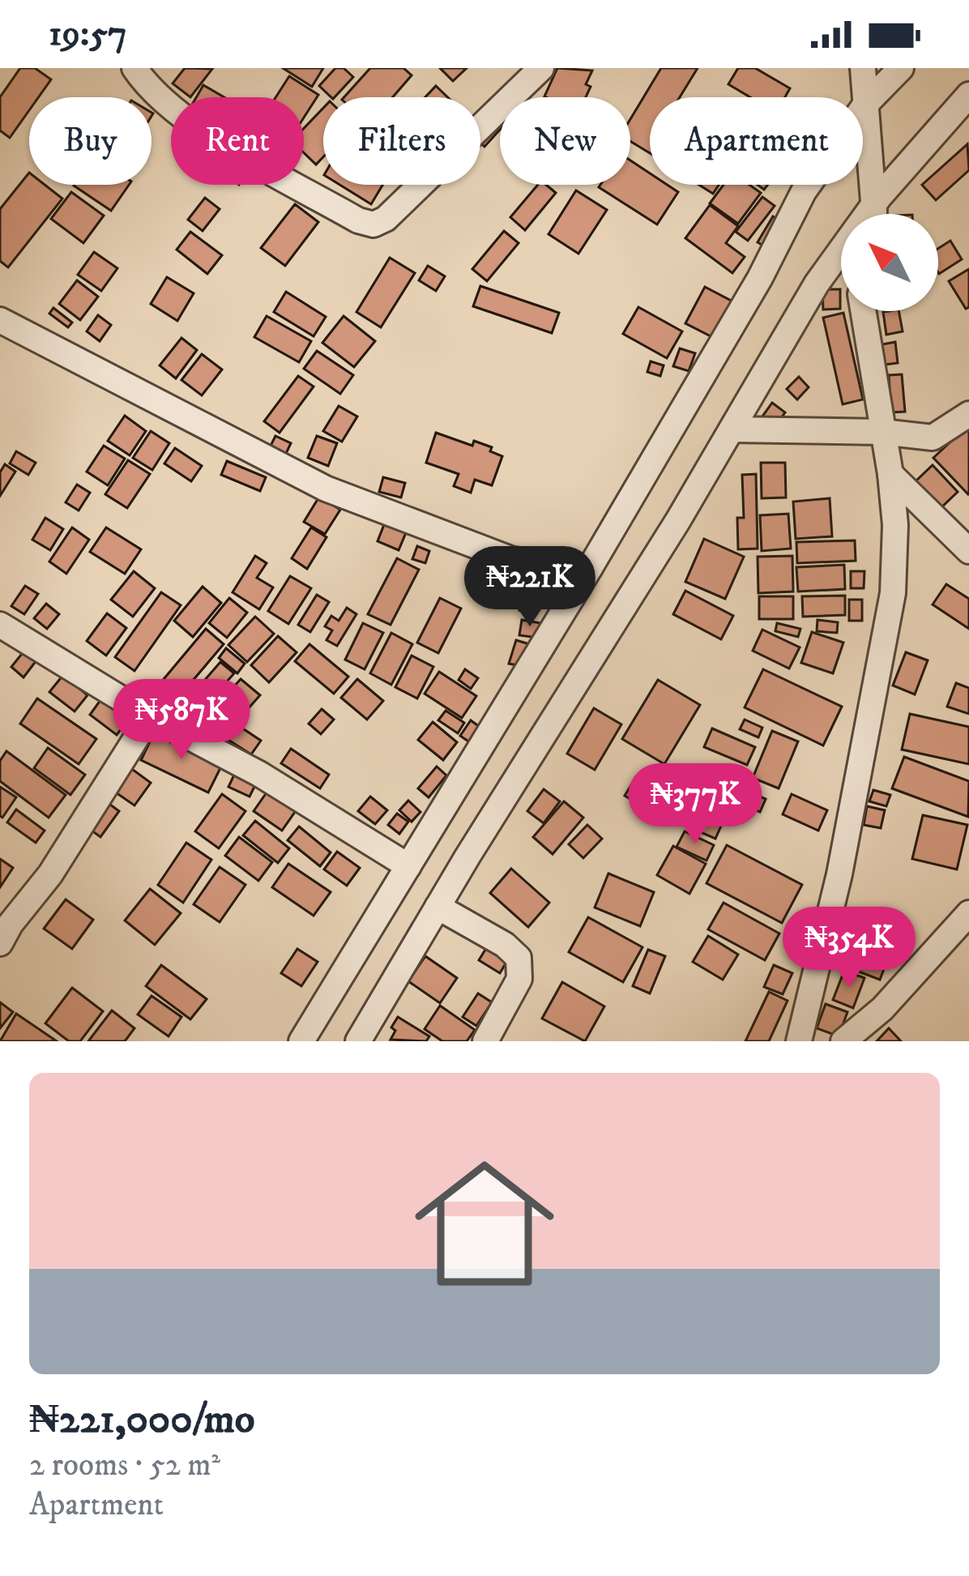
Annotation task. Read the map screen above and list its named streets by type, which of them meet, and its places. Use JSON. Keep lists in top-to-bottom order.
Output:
{
  "north": "top left",
  "page": {
    "status": "19:57",
    "chip": [
      "Buy",
      "Rent",
      "Filters",
      "New",
      "Apartment"
    ],
    "price": [
      "₦221K",
      "₦587K",
      "₦377K",
      "₦354K"
    ],
    "list": [
      {
        "name": "₦221,000/mo",
        "note": "2 rooms · 52 m² · Apartment"
      }
    ]
  }
}
